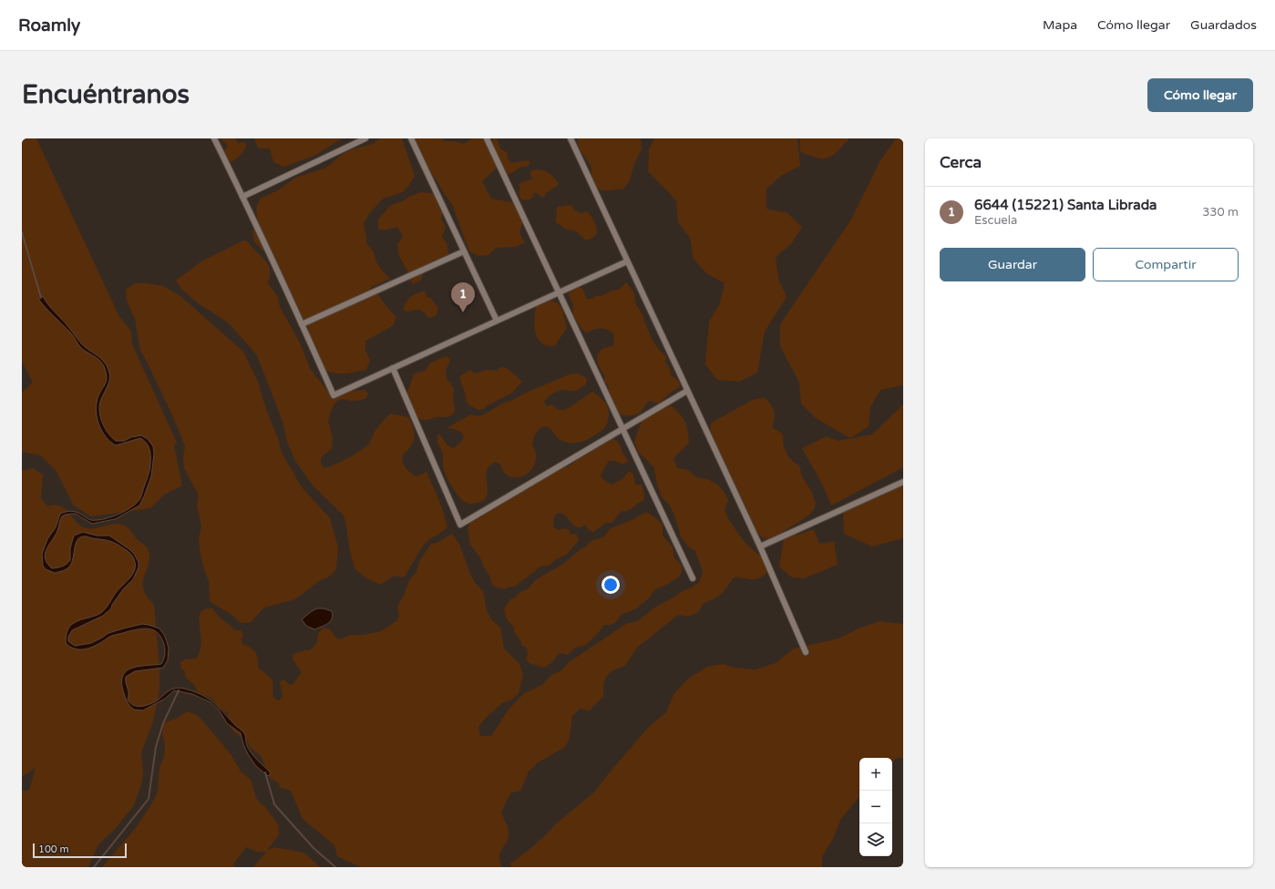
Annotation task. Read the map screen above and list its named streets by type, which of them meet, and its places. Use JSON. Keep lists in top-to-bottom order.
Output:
{
  "scale_bar": "100 m",
  "page": {
    "header": "Roamly",
    "nav": ["Mapa", "Cómo llegar", "Guardados"],
    "buttons": [
      "Cómo llegar",
      ["Guardar", "Compartir"]
    ],
    "title": "Encuéntranos",
    "heading": "Cerca",
    "list": [
      {
        "mark": "1",
        "name": "6644 (15221) Santa Librada",
        "note": "Escuela",
        "value": "330 m"
      }
    ],
    "pins": "1",
    "map_buttons": ["+", "−"],
    "scale": "100 m"
  }
}
